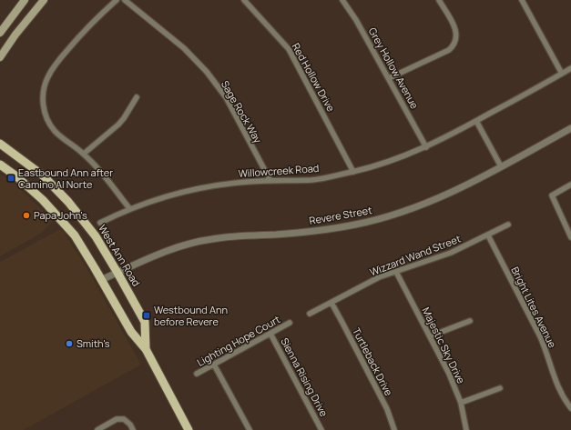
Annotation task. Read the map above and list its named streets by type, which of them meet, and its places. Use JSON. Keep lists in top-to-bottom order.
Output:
{
  "streets": {
    "main road": ["West Ann Road"],
    "street": [
      "Grey Hollow Avenue",
      "Red Hollow Drive",
      "Sage Rock Way",
      "Willowcreek Road",
      "Revere Street",
      "Wizzard Wand Street",
      "Bright Lites Avenue",
      "Lighting Hope Court",
      "Majestic Sky Drive",
      "Turtleback Drive",
      "Sienna Rising Drive"
    ]
  },
  "crossings": [
    ["Grey Hollow Avenue", "Willowcreek Road"],
    ["Red Hollow Drive", "Willowcreek Road"],
    ["Sage Rock Way", "Willowcreek Road"],
    ["Revere Street", "West Ann Road"],
    ["Wizzard Wand Street", "Bright Lites Avenue"],
    ["Wizzard Wand Street", "Majestic Sky Drive"],
    ["Wizzard Wand Street", "Turtleback Drive"],
    ["Lighting Hope Court", "Sienna Rising Drive"]
  ],
  "places": {
    "transit": ["Eastbound Ann after Camino Al Norte", "Westbound Ann before Revere"],
    "other": ["Papa John's", "Smith's"]
  }
}
